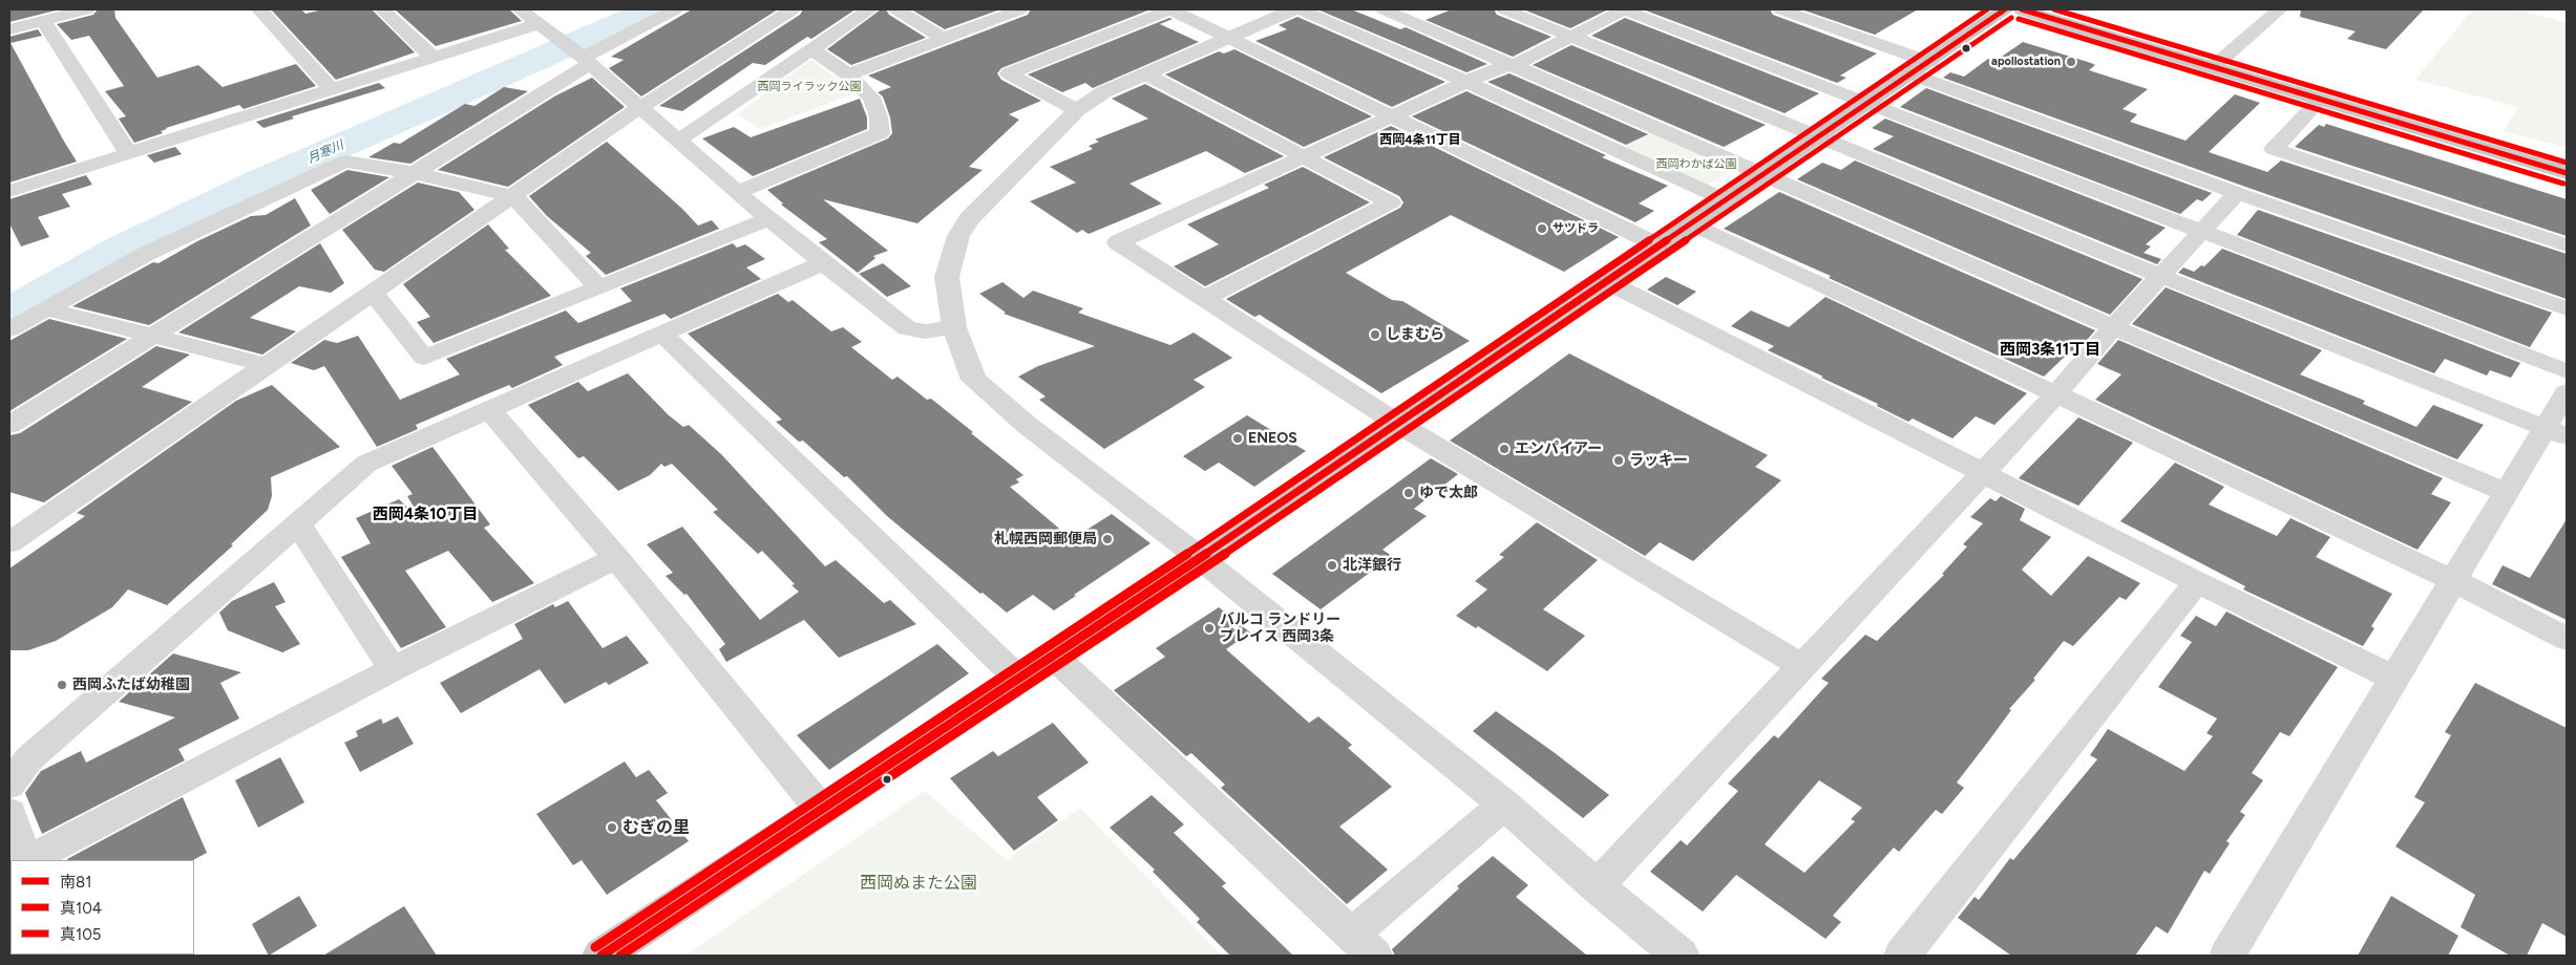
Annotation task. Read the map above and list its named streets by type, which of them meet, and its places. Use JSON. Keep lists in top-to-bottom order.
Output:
{
  "districts": ["西岡4条11丁目", "西岡3条11丁目", "西岡4条10丁目"],
  "water": ["月寒川"],
  "parks": ["西岡ライラック公園", "西岡わかば公園", "西岡ぬまた公園"],
  "places": [
    "apollostation",
    "サツドラ",
    "しまむら",
    "ENEOS",
    "エンパイアー",
    "ラッキー",
    "ゆで太郎",
    "札幌西岡郵便局",
    "北洋銀行",
    "バルコ ランドリー プレイス 西岡3条",
    "西岡ふたば幼稚園",
    "むぎの里"
  ],
  "lines": ["transit line 南81", "transit line 真105", "transit line 真104"],
  "legend": ["南81", "真104", "真105"]
}
